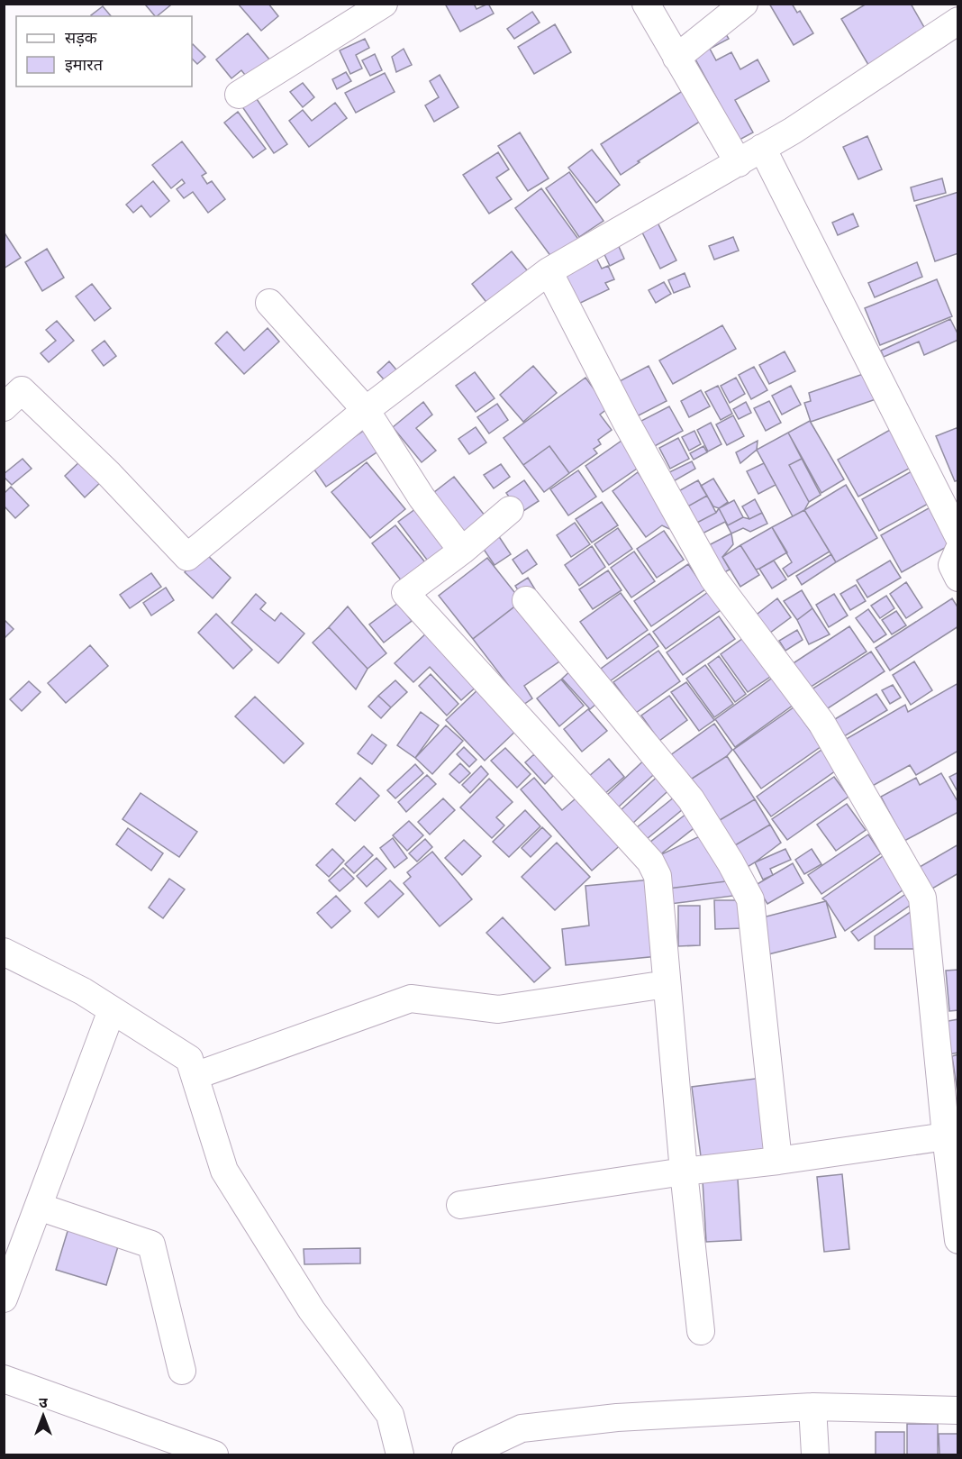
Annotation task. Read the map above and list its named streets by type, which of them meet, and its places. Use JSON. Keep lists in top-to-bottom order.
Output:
{
  "legend": ["सड़क", "इमारत"],
  "north": "top"
}
